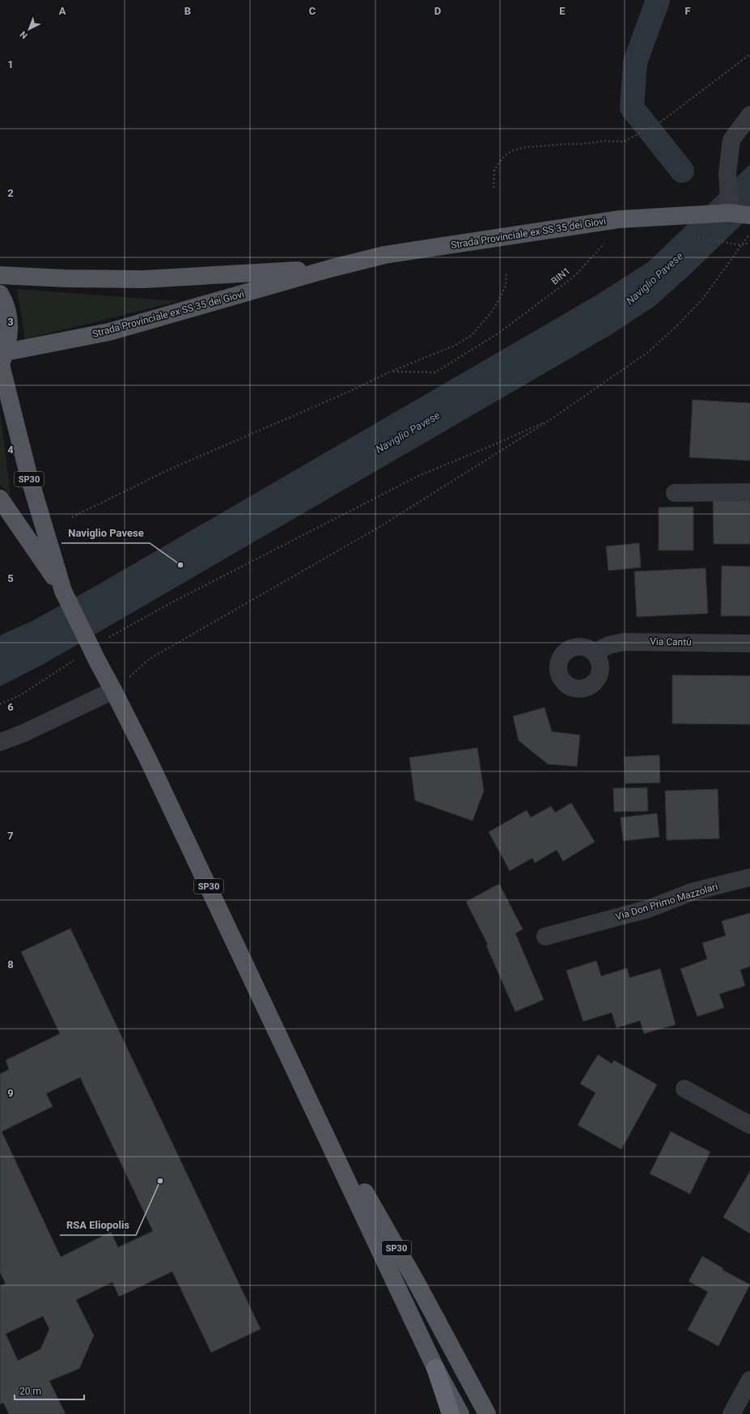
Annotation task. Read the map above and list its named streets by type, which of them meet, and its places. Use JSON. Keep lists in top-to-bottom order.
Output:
{
  "streets": {
    "main road": ["Strada Provinciale ex SS 35 dei Giovi", "SP30"],
    "street": ["Via Cantù", "Via Don Primo Mazzolari"],
    "path": ["BIN1"]
  },
  "crossings": [
    ["Strada Provinciale ex SS 35 dei Giovi", "SP30"]
  ],
  "water": ["Naviglio Pavese"],
  "places": ["Naviglio Pavese", "RSA Eliopolis"],
  "scale_bar": "20 m",
  "north": "bottom left",
  "grid": {
    "columns": [
      "A",
      "B",
      "C",
      "D",
      "E",
      "F"
    ],
    "rows": [
      "1",
      "2",
      "3",
      "4",
      "5",
      "6",
      "7",
      "8",
      "9"
    ]
  }
}
